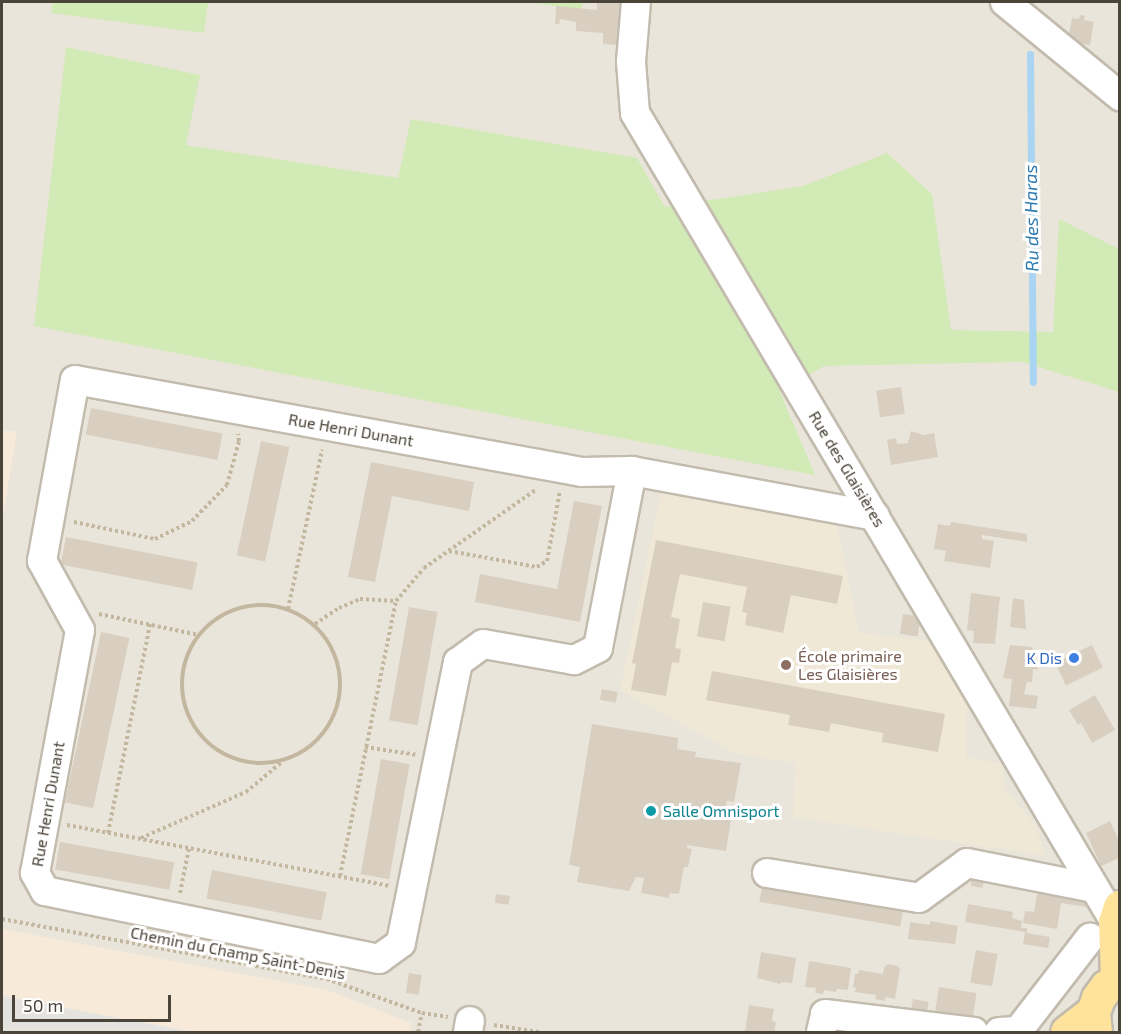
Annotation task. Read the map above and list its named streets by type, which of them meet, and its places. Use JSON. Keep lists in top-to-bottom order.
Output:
{
  "streets": {
    "street": ["Rue Henri Dunant", "Rue des Glaisières"],
    "path": ["Chemin du Champ Saint-Denis"]
  },
  "crossings": [
    ["Rue Henri Dunant", "Rue des Glaisières"]
  ],
  "water": ["Ru des Haras"],
  "places": ["K Dis", "École primaire Les Glaisières", "Salle Omnisport"],
  "scale_bar": "50 m"
}
